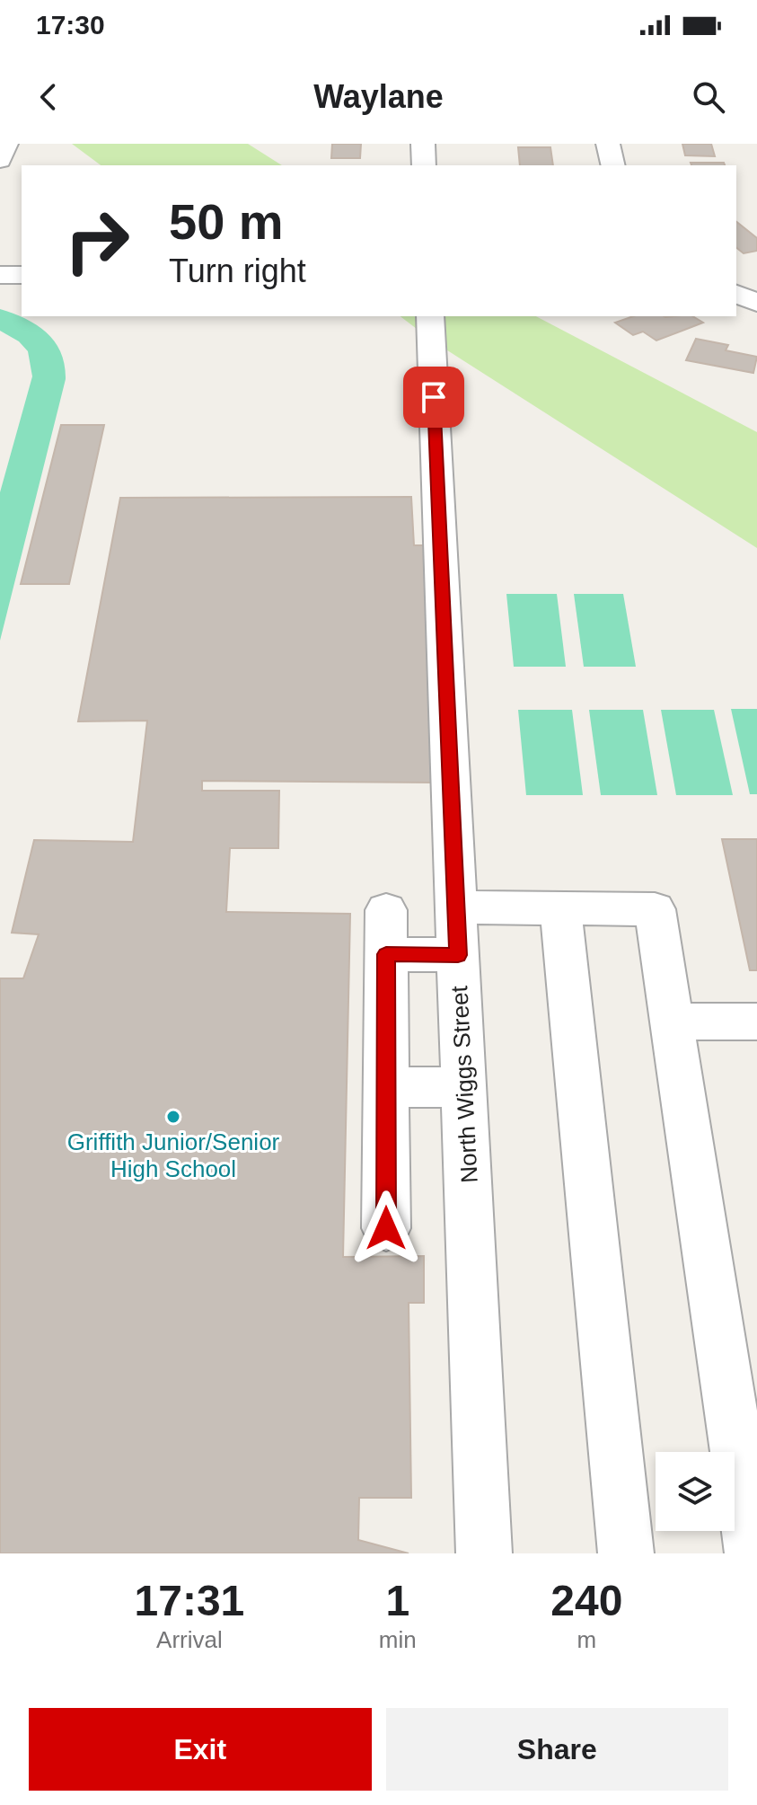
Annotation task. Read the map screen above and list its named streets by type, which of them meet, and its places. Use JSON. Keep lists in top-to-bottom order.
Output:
{
  "streets": {
    "street": ["North Wiggs Street"]
  },
  "places": ["Griffith Junior/Senior High School"],
  "page": {
    "status": "17:30",
    "header": "Waylane",
    "turn": ["50 m", "Turn right"],
    "eta": [
      "17:31",
      "Arrival",
      "1",
      "min",
      "240",
      "m"
    ],
    "buttons": ["Exit", "Share"]
  }
}
